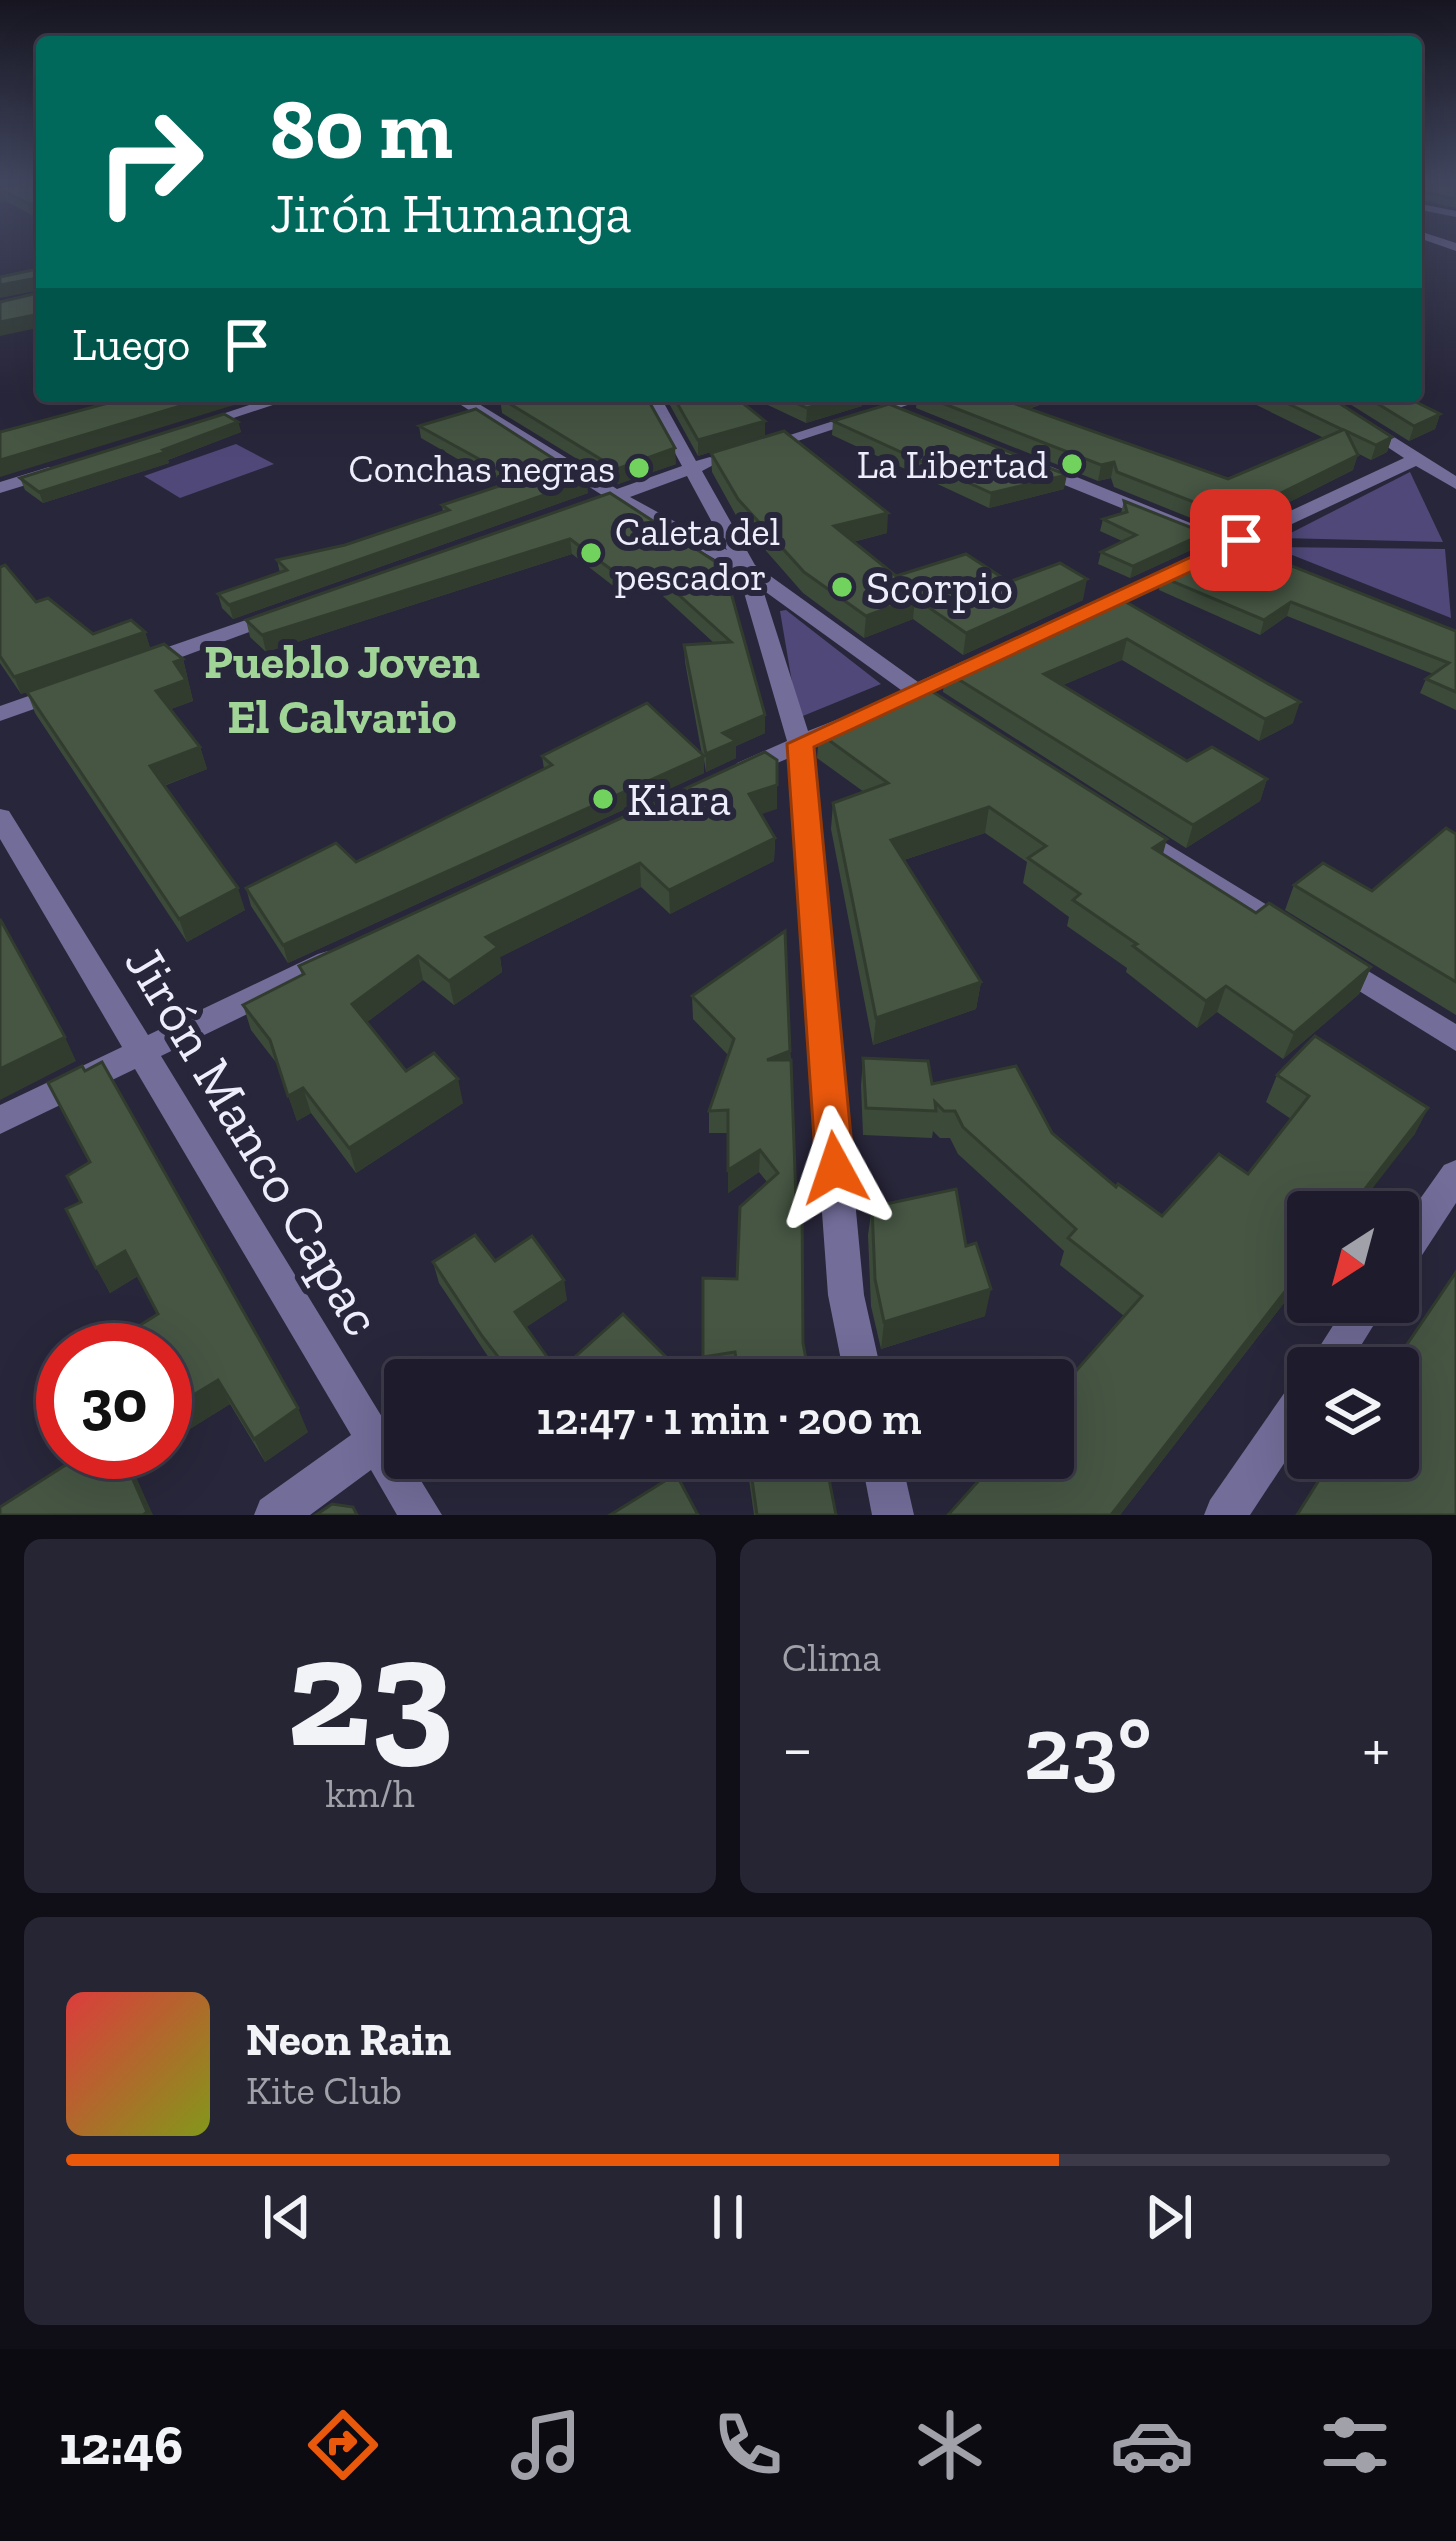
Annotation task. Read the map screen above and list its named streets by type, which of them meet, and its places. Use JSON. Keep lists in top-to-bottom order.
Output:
{
  "streets": {
    "street": ["Jirón Manco Capac"]
  },
  "districts": ["Pueblo Joven El Calvario"],
  "places": [
    "La Libertad",
    "Conchas negras",
    "Caleta del pescador",
    "Scorpio",
    "Kiara"
  ],
  "north": "bottom left",
  "page": {
    "turn": ["80 m", "Jirón Humanga"],
    "then": "Luego",
    "limit": "30",
    "trip": "12:47 · 1 min · 200 m",
    "tile": [
      ["23", "km/h"],
      "Clima"
    ],
    "heat": ["−", "23°", "+"],
    "song": ["Neon Rain", "Kite Club"],
    "tabs": "12:46"
  }
}
